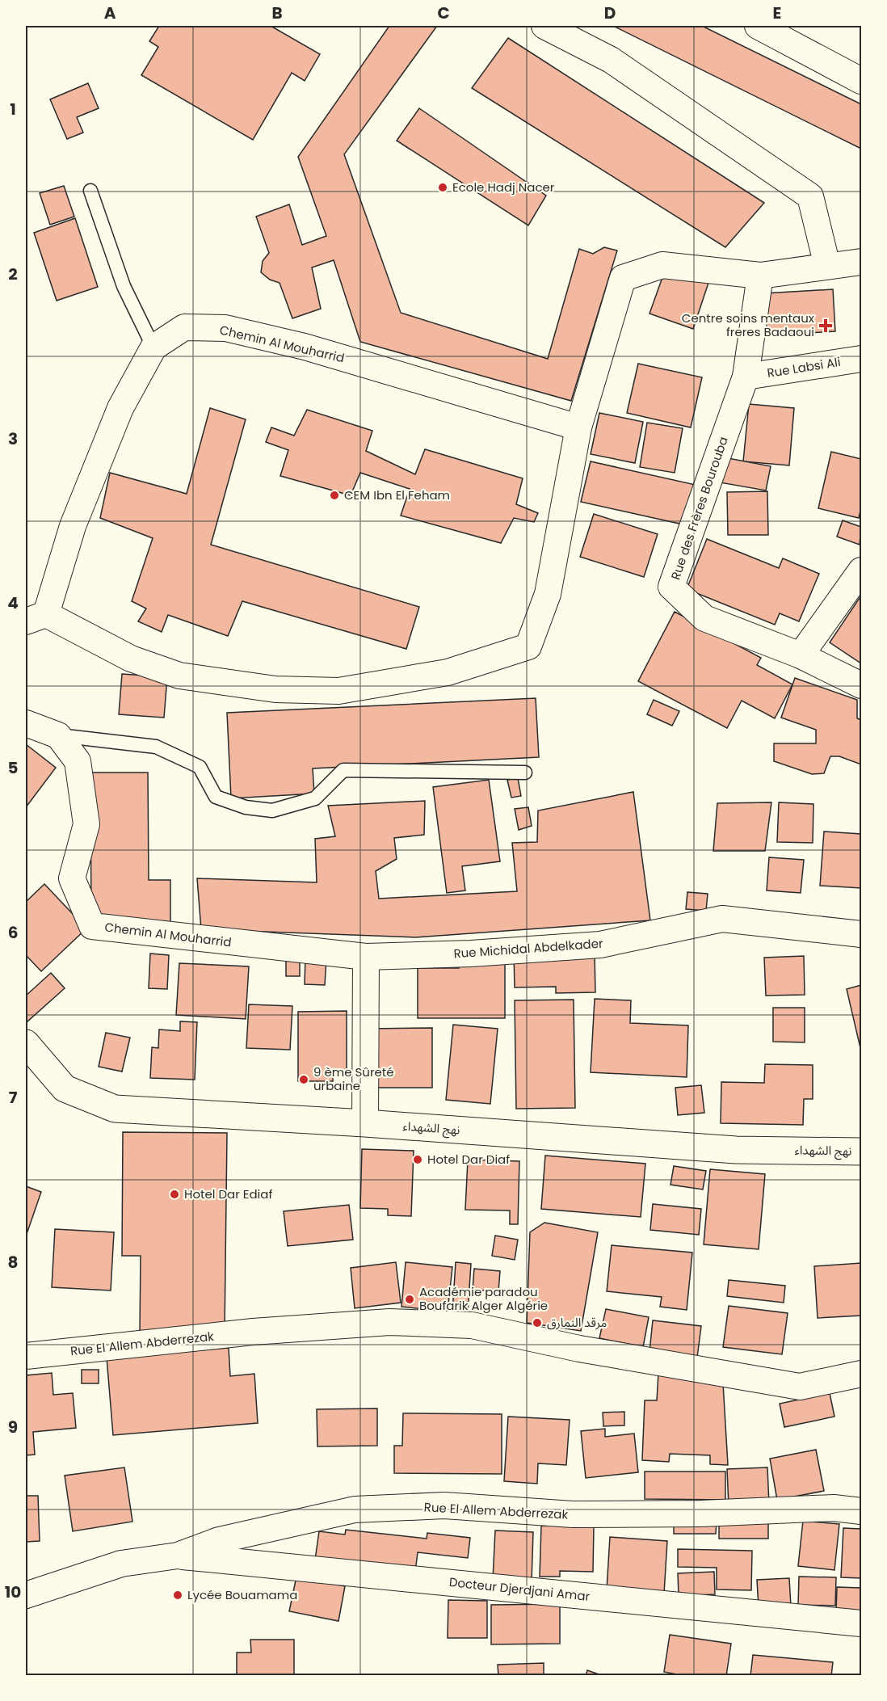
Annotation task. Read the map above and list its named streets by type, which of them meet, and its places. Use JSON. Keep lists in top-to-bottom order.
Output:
{
  "streets": {
    "main road": ["نهج الشهداء"],
    "street": [
      "Chemin Al Mouharrid",
      "Rue Labsi Ali",
      "Rue des Frères Bourouba",
      "Rue Michidal Abdelkader",
      "Rue El Allem Abderrezak",
      "Docteur Djerdjani Amar"
    ]
  },
  "crossings": [
    ["Chemin Al Mouharrid", "Rue des Frères Bourouba"],
    ["Chemin Al Mouharrid", "Rue Michidal Abdelkader"],
    ["Rue Labsi Ali", "Rue des Frères Bourouba"],
    ["Rue El Allem Abderrezak", "Docteur Djerdjani Amar"]
  ],
  "places": {
    "other": [
      "Ecole Hadj Nacer",
      "CEM Ibn El Feham",
      "9 ème Sûreté urbaine",
      "Hotel Dar Diaf",
      "Hotel Dar Ediaf",
      "Académie paradou Boufarik Alger Algérie",
      "مرقد النمارق",
      "Lycée Bouamama"
    ],
    "health": ["Centre soins mentaux freres Badaoui"]
  },
  "grid": {
    "columns": [
      "A",
      "B",
      "C",
      "D",
      "E"
    ],
    "rows": [
      "1",
      "2",
      "3",
      "4",
      "5",
      "6",
      "7",
      "8",
      "9",
      "10"
    ]
  }
}
